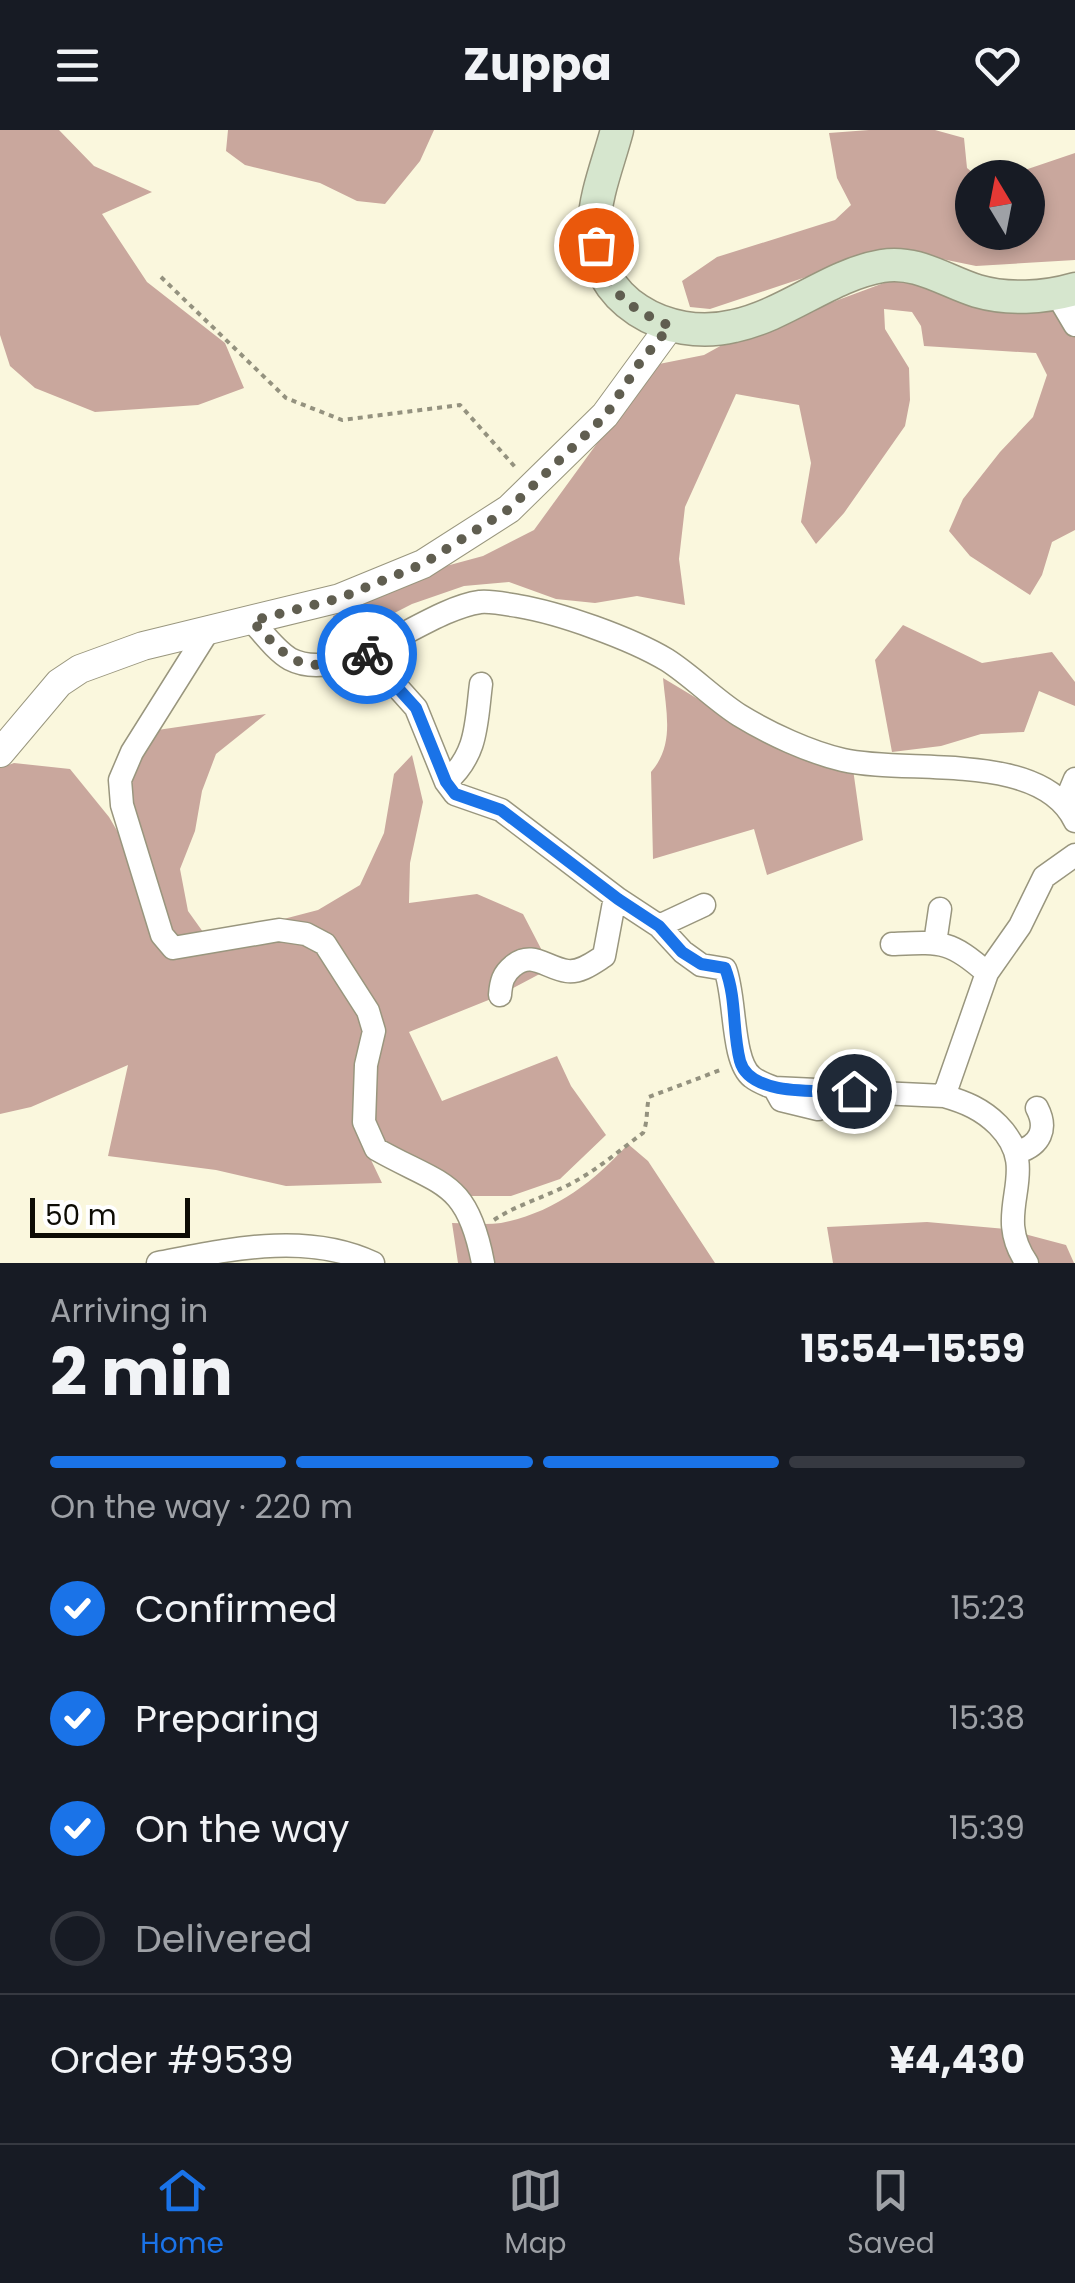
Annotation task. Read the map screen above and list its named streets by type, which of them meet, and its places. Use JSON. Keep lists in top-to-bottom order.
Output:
{
  "scale_bar": "50 m",
  "north": "top",
  "page": {
    "header": "Zuppa",
    "scale": "50 m",
    "heading": ["2 min", "Arriving in", "15:54–15:59"],
    "panel": ["Order #9539", "¥4,430"],
    "bar": "On the way · 220 m",
    "list": [
      ["Confirmed", "15:23"],
      ["Preparing", "15:38"],
      ["On the way", "15:39"],
      "Delivered"
    ],
    "tabs": ["Home", "Map", "Saved"]
  }
}
